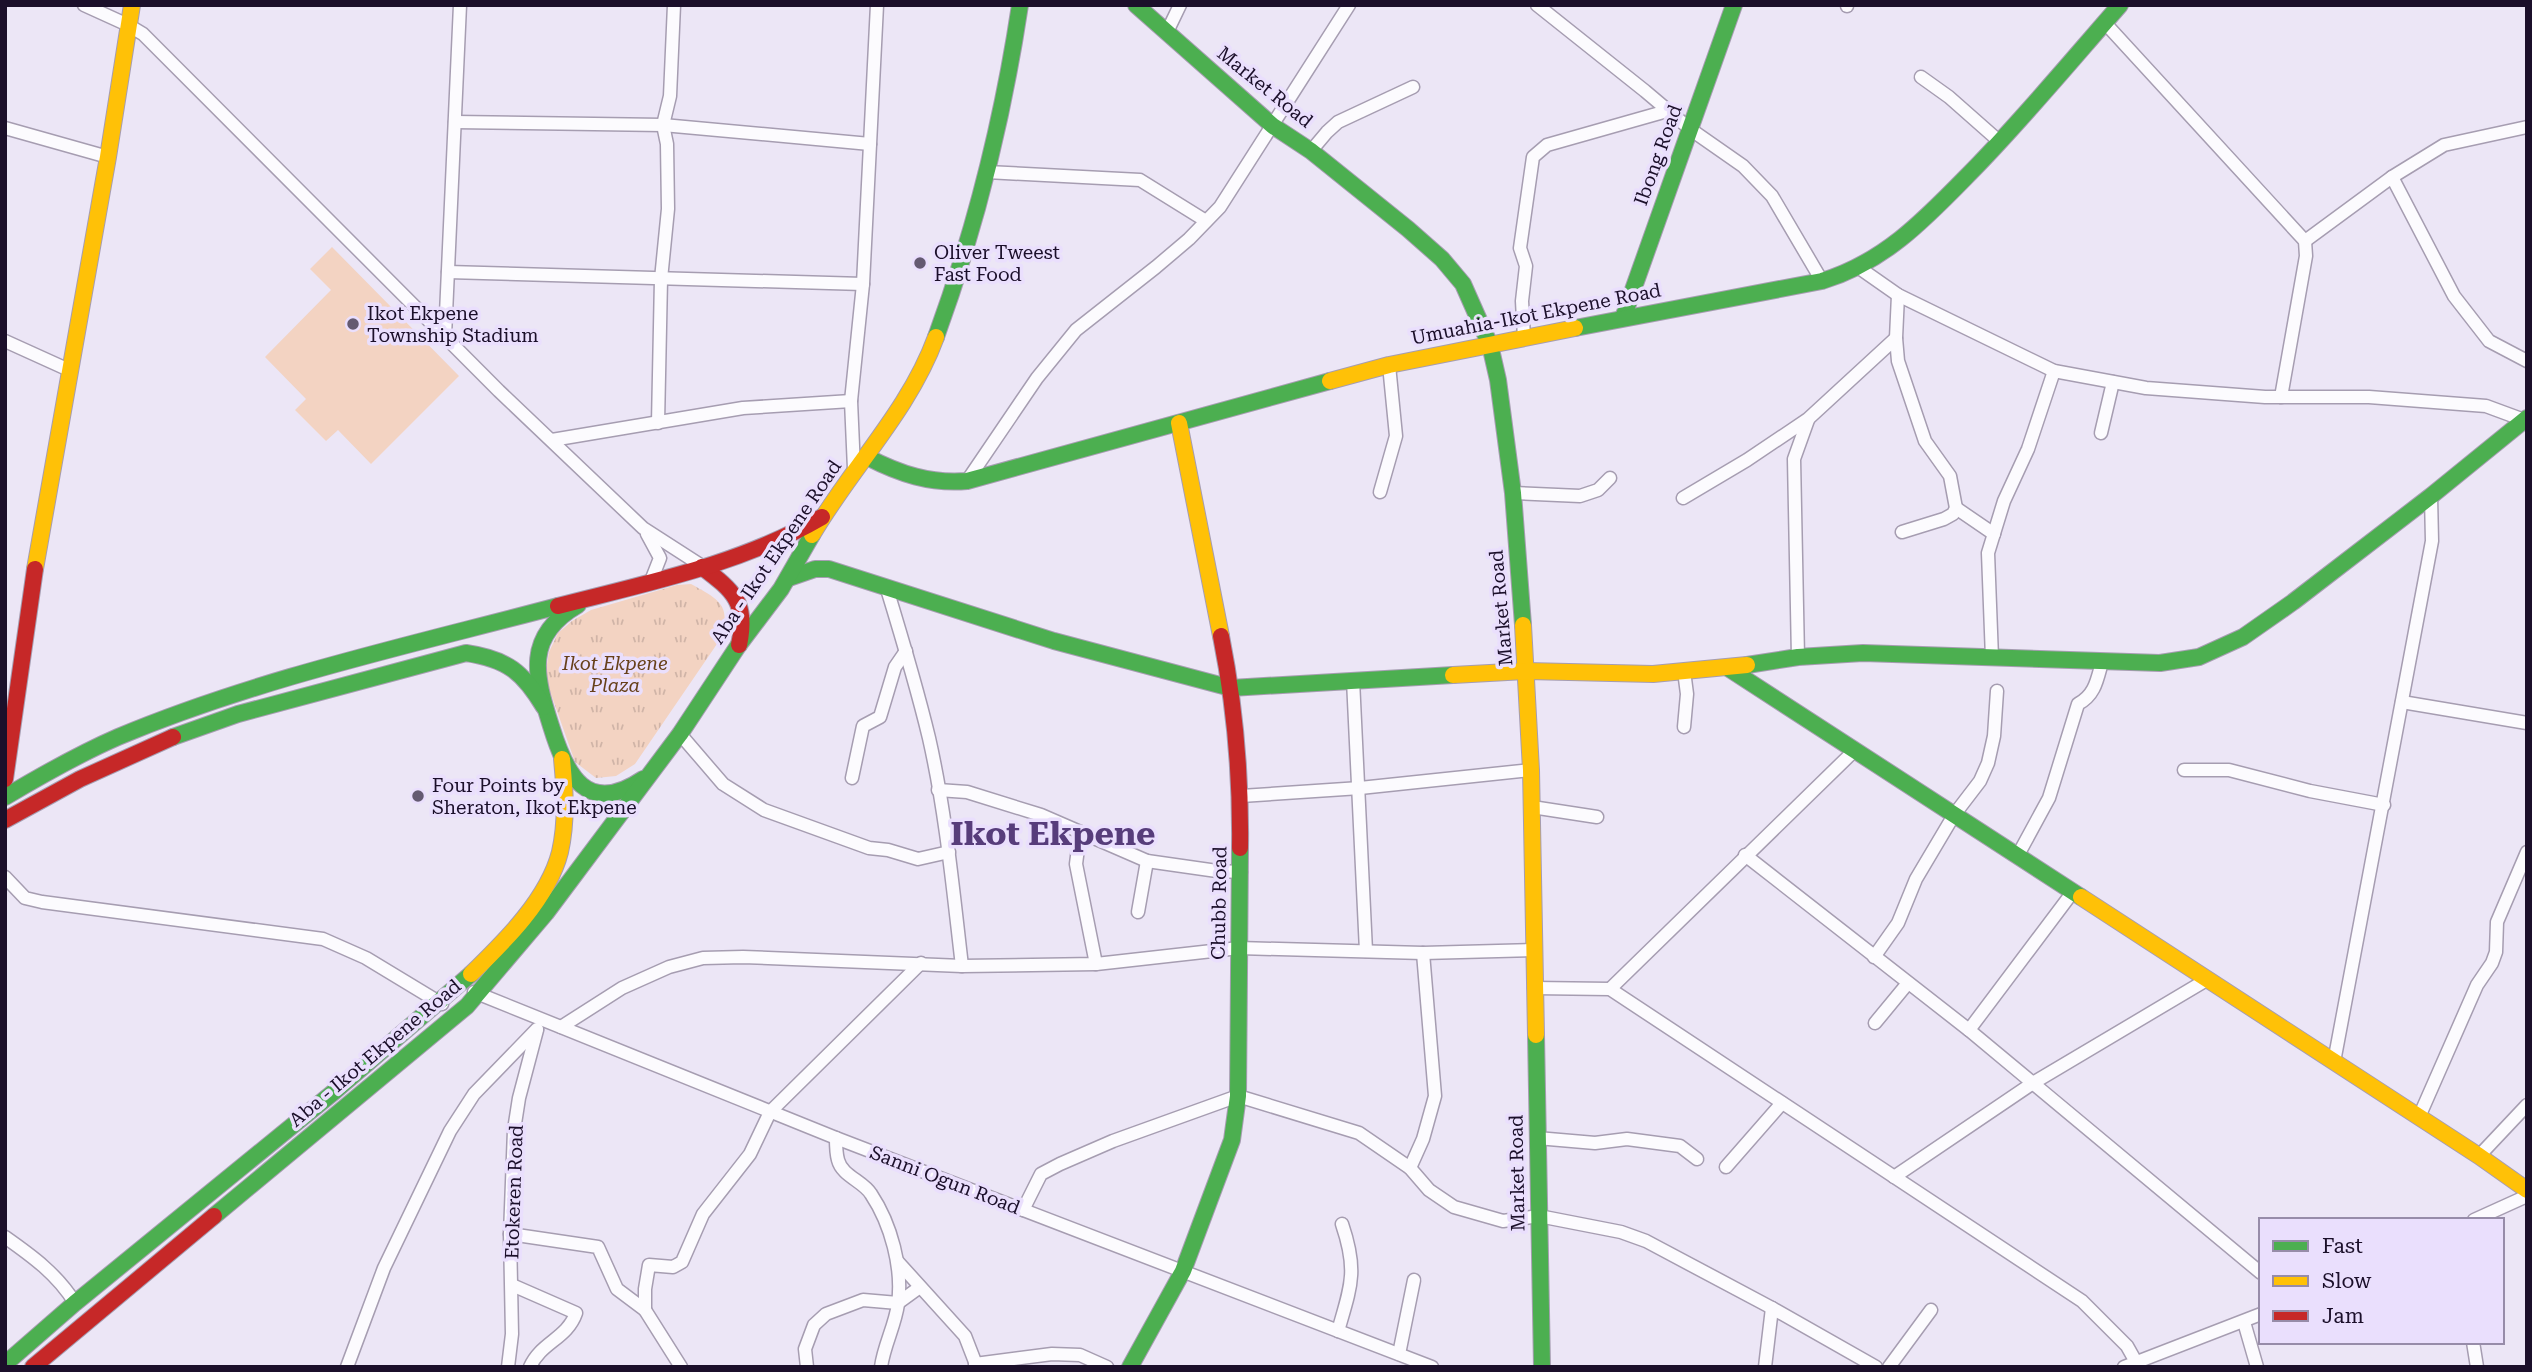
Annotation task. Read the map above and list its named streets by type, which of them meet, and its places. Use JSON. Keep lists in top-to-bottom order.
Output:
{
  "streets": {
    "main road": [
      "Market Road",
      "Ibong Road",
      "Umuahia-Ikot Ekpene Road",
      "Aba - Ikot Ekpene Road",
      "Chubb Road"
    ],
    "street": ["Sanni Ogun Road", "Etokeren Road"]
  },
  "crossings": [
    ["Market Road", "Umuahia-Ikot Ekpene Road"],
    ["Ibong Road", "Umuahia-Ikot Ekpene Road"],
    ["Umuahia-Ikot Ekpene Road", "Aba - Ikot Ekpene Road"],
    ["Umuahia-Ikot Ekpene Road", "Chubb Road"],
    ["Aba - Ikot Ekpene Road", "Sanni Ogun Road"],
    ["Chubb Road", "Sanni Ogun Road"],
    ["Sanni Ogun Road", "Etokeren Road"]
  ],
  "districts": ["Ikot Ekpene"],
  "parks": ["Ikot Ekpene Plaza"],
  "places": ["Oliver Tweest Fast Food", "Ikot Ekpene Township Stadium", "Four Points by Sheraton, Ikot Ekpene"],
  "legend": ["Fast", "Slow", "Jam"]
}
